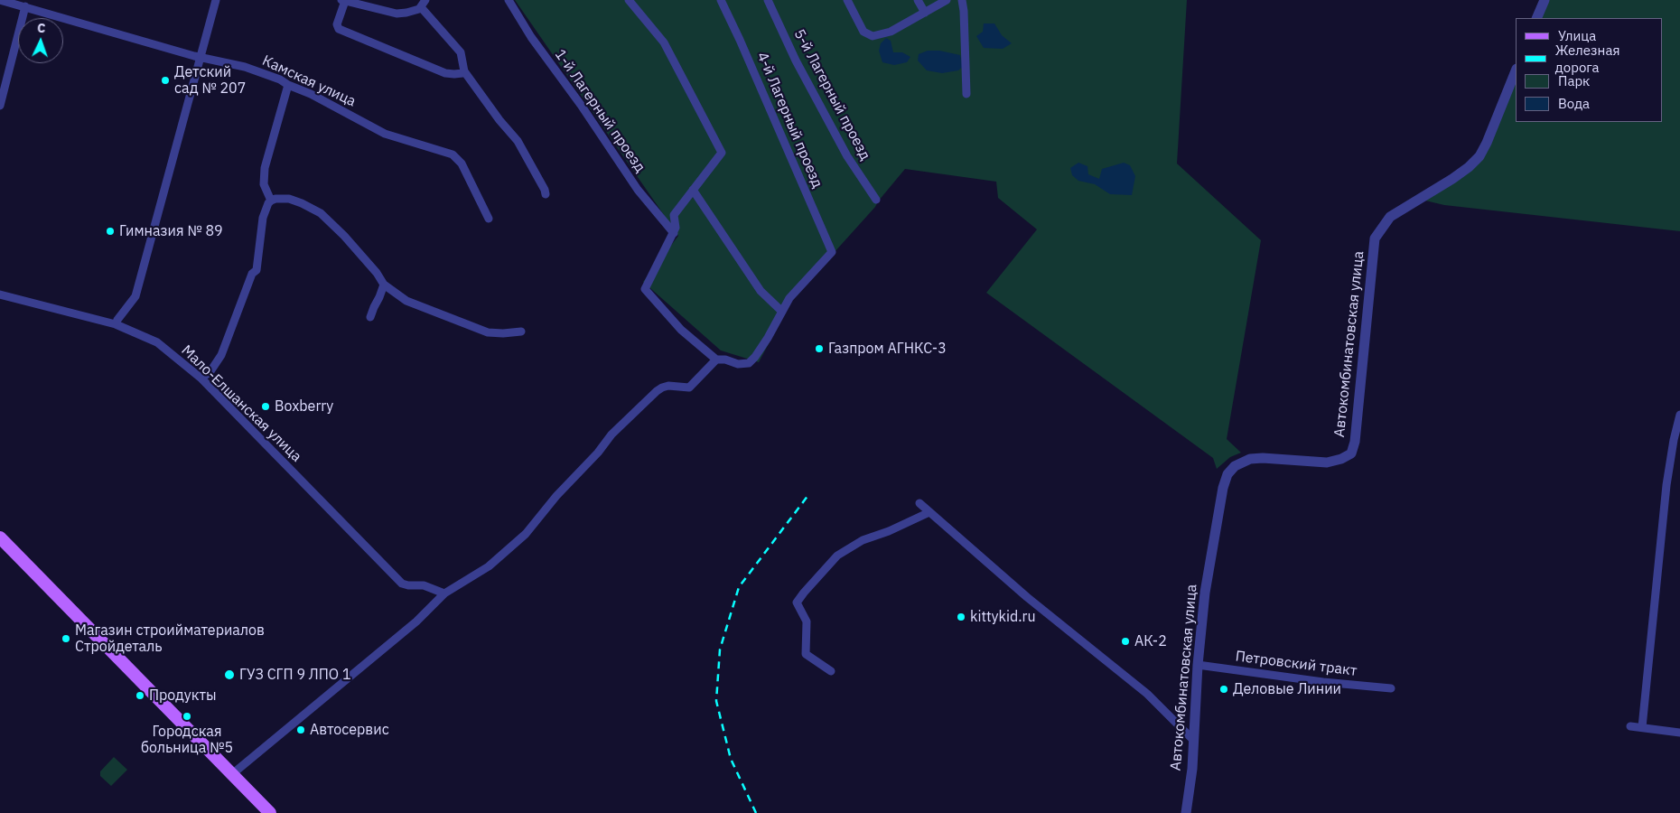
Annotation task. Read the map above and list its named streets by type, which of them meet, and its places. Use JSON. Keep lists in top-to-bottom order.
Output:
{
  "streets": {
    "street": [
      "Камская улица",
      "5-й Лагерный проезд",
      "1-й Лагерный проезд",
      "4-й Лагерный проезд",
      "Автокомбинатовская улица",
      "Мало-Елшанская улица",
      "Петровский тракт"
    ]
  },
  "crossings": [
    ["Автокомбинатовская улица", "Петровский тракт"]
  ],
  "places": [
    "Детский сад № 207",
    "Гимназия № 89",
    "Газпром АГНКС-3",
    "Boxberry",
    "kittykid.ru",
    "Магазин строийматериалов Стройдеталь",
    "АК-2",
    "ГУЗ СГП 9 ЛПО 1",
    "Деловые Линии",
    "Продукты",
    "Городская больница №5",
    "Автосервис"
  ],
  "legend": [
    "Улица",
    "Железная дорога",
    "Парк",
    "Вода"
  ],
  "north": "top"
}
